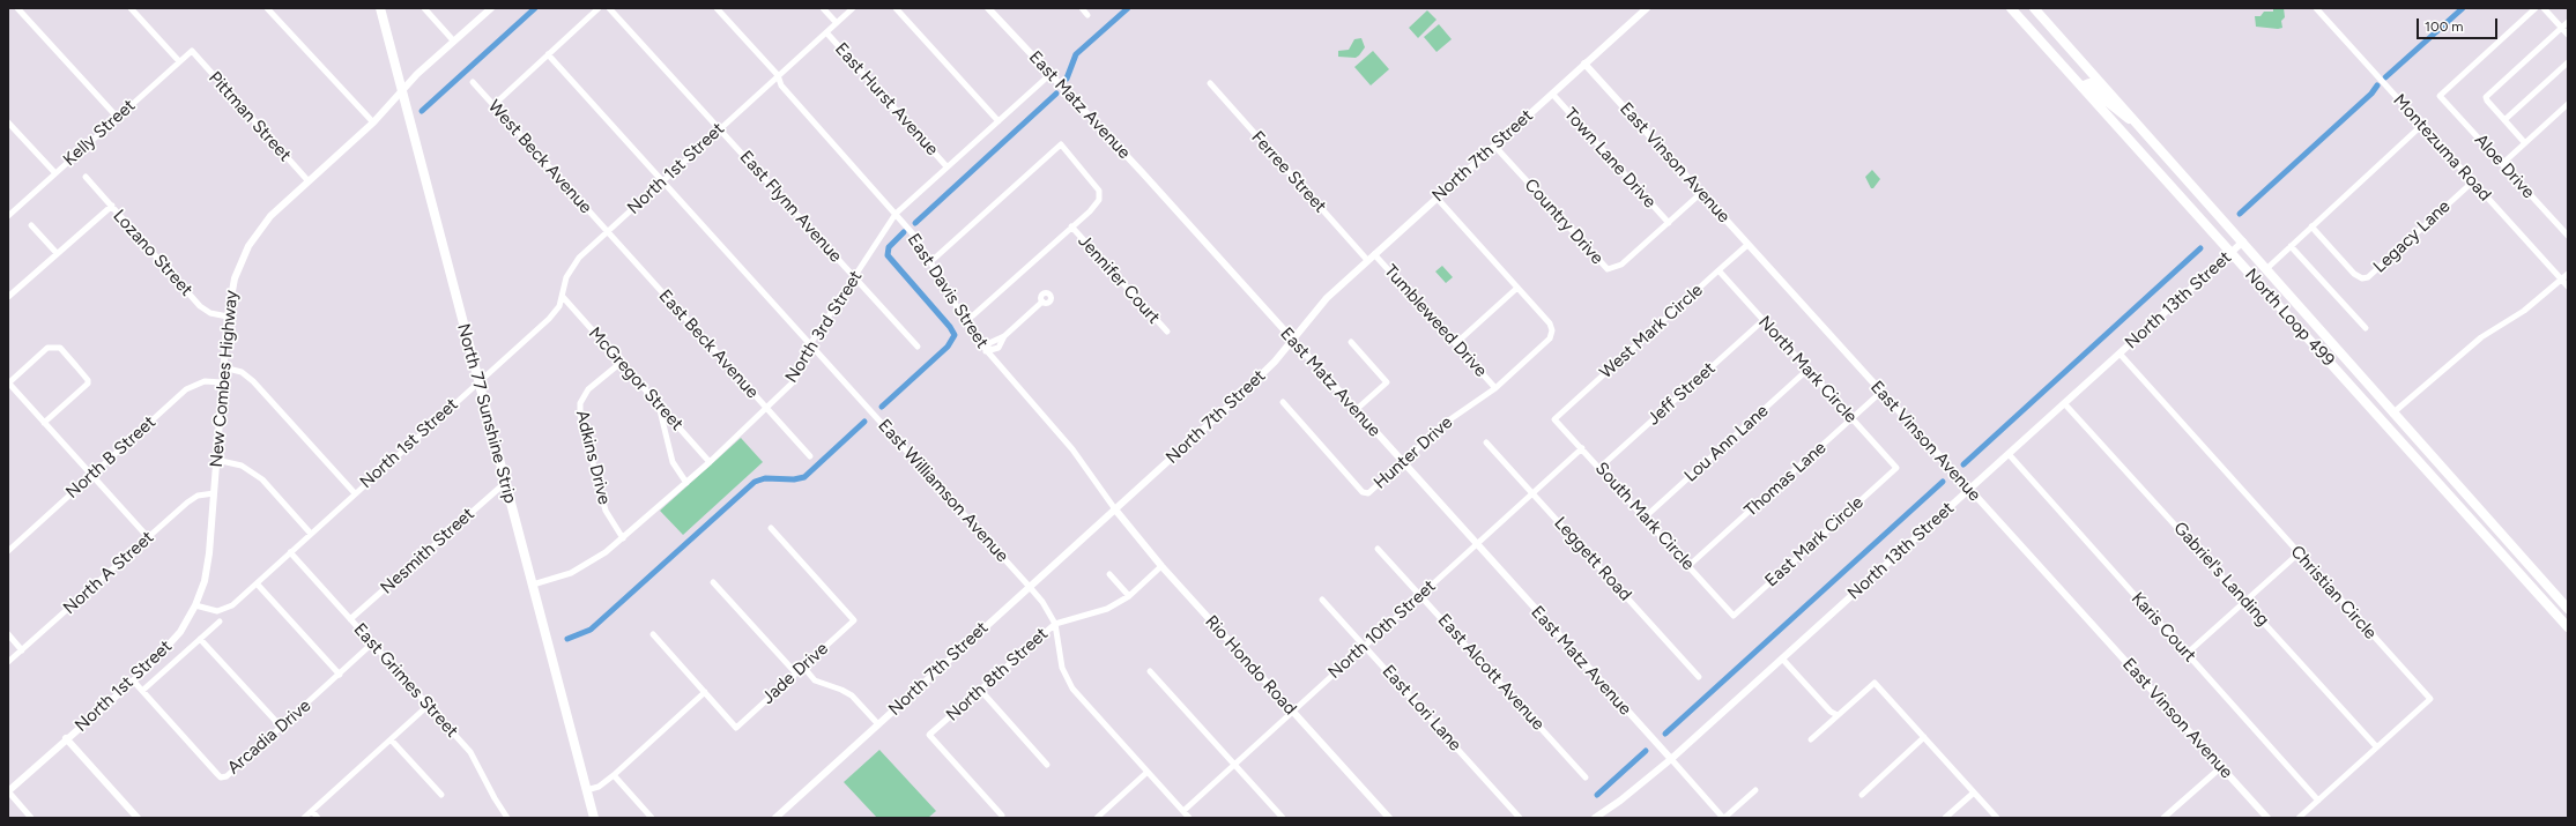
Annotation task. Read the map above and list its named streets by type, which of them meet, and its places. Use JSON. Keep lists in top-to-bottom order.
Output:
{
  "streets": {
    "main road": ["North Loop 499", "North 77 Sunshine Strip"],
    "street": [
      "East Hurst Avenue",
      "East Matz Avenue",
      "Pittman Street",
      "Kelly Street",
      "Montezuma Road",
      "North 7th Street",
      "West Beck Avenue",
      "Town Lane Drive",
      "East Vinson Avenue",
      "Aloe Drive",
      "North 1st Street",
      "Ferree Street",
      "East Flynn Avenue",
      "Country Drive",
      "Legacy Lane",
      "Lozano Street",
      "Jennifer Court",
      "East Davis Street",
      "North 13th Street",
      "Tumbleweed Drive",
      "North 3rd Street",
      "West Mark Circle",
      "East Beck Avenue",
      "North Mark Circle",
      "New Combes Highway",
      "McGregor Street",
      "Jeff Street",
      "Lou Ann Lane",
      "Hunter Drive",
      "North B Street",
      "Adkins Drive",
      "Thomas Lane",
      "East Williamson Avenue",
      "South Mark Circle",
      "East Mark Circle",
      "Nesmith Street",
      "Leggett Road",
      "North A Street",
      "Gabriel's Landing",
      "Christian Circle",
      "Karis Court",
      "North 10th Street",
      "Rio Hondo Road",
      "East Alcott Avenue",
      "Jade Drive",
      "North 8th Street",
      "East Grimes Street",
      "East Lori Lane",
      "Arcadia Drive"
    ]
  },
  "crossings": [
    ["East Hurst Avenue", "North 1st Street"],
    ["East Hurst Avenue", "North 3rd Street"],
    ["East Matz Avenue", "North 7th Street"],
    ["East Matz Avenue", "North 13th Street"],
    ["East Matz Avenue", "North 3rd Street"],
    ["East Matz Avenue", "Hunter Drive"],
    ["East Matz Avenue", "North 10th Street"],
    ["Pittman Street", "Kelly Street"],
    ["Pittman Street", "New Combes Highway"],
    ["Montezuma Road", "Legacy Lane"],
    ["North 7th Street", "Town Lane Drive"],
    ["North 7th Street", "East Vinson Avenue"],
    ["North 7th Street", "Ferree Street"],
    ["North 7th Street", "Country Drive"],
    ["North 7th Street", "East Davis Street"],
    ["North 7th Street", "Tumbleweed Drive"],
    ["North 7th Street", "East Williamson Avenue"],
    ["North 7th Street", "Rio Hondo Road"],
    ["West Beck Avenue", "North 1st Street"],
    ["West Beck Avenue", "East Beck Avenue"],
    ["Town Lane Drive", "Country Drive"],
    ["East Vinson Avenue", "Country Drive"],
    ["East Vinson Avenue", "North 13th Street"],
    ["East Vinson Avenue", "West Mark Circle"],
    ["East Vinson Avenue", "Thomas Lane"],
    ["North 1st Street", "East Flynn Avenue"],
    ["North 1st Street", "East Davis Street"],
    ["North 1st Street", "East Beck Avenue"],
    ["North 1st Street", "New Combes Highway"],
    ["North 1st Street", "McGregor Street"],
    ["North 1st Street", "North 77 Sunshine Strip"],
    ["North 1st Street", "East Williamson Avenue"],
    ["North 1st Street", "East Grimes Street"],
    ["North 1st Street", "Arcadia Drive"],
    ["East Flynn Avenue", "North 3rd Street"],
    ["Lozano Street", "New Combes Highway"],
    ["East Davis Street", "North 3rd Street"],
    ["East Davis Street", "Rio Hondo Road"],
    ["North 13th Street", "North Loop 499"],
    ["North 13th Street", "Gabriel's Landing"],
    ["North 13th Street", "Christian Circle"],
    ["North 13th Street", "Karis Court"],
    ["Tumbleweed Drive", "Hunter Drive"],
    ["North 3rd Street", "East Beck Avenue"],
    ["North 3rd Street", "McGregor Street"],
    ["North 3rd Street", "North 77 Sunshine Strip"],
    ["North 3rd Street", "Adkins Drive"],
    ["North 3rd Street", "East Williamson Avenue"],
    ["West Mark Circle", "North Mark Circle"],
    ["West Mark Circle", "South Mark Circle"],
    ["North Mark Circle", "Jeff Street"],
    ["North Mark Circle", "Lou Ann Lane"],
    ["North Mark Circle", "Thomas Lane"],
    ["North Mark Circle", "East Mark Circle"],
    ["New Combes Highway", "North 77 Sunshine Strip"],
    ["New Combes Highway", "North B Street"],
    ["New Combes Highway", "North A Street"],
    ["McGregor Street", "Adkins Drive"],
    ["Jeff Street", "South Mark Circle"],
    ["North 77 Sunshine Strip", "Nesmith Street"],
    ["Lou Ann Lane", "South Mark Circle"],
    ["Thomas Lane", "South Mark Circle"],
    ["East Williamson Avenue", "North 10th Street"],
    ["East Williamson Avenue", "North 8th Street"],
    ["South Mark Circle", "East Mark Circle"],
    ["South Mark Circle", "North 10th Street"],
    ["Nesmith Street", "East Grimes Street"],
    ["Leggett Road", "North 10th Street"],
    ["Gabriel's Landing", "Christian Circle"],
    ["Christian Circle", "Karis Court"],
    ["North 10th Street", "Rio Hondo Road"],
    ["North 10th Street", "East Alcott Avenue"],
    ["North 10th Street", "East Lori Lane"],
    ["Rio Hondo Road", "North 8th Street"],
    ["East Grimes Street", "Arcadia Drive"]
  ],
  "scale_bar": "100 m"
}
